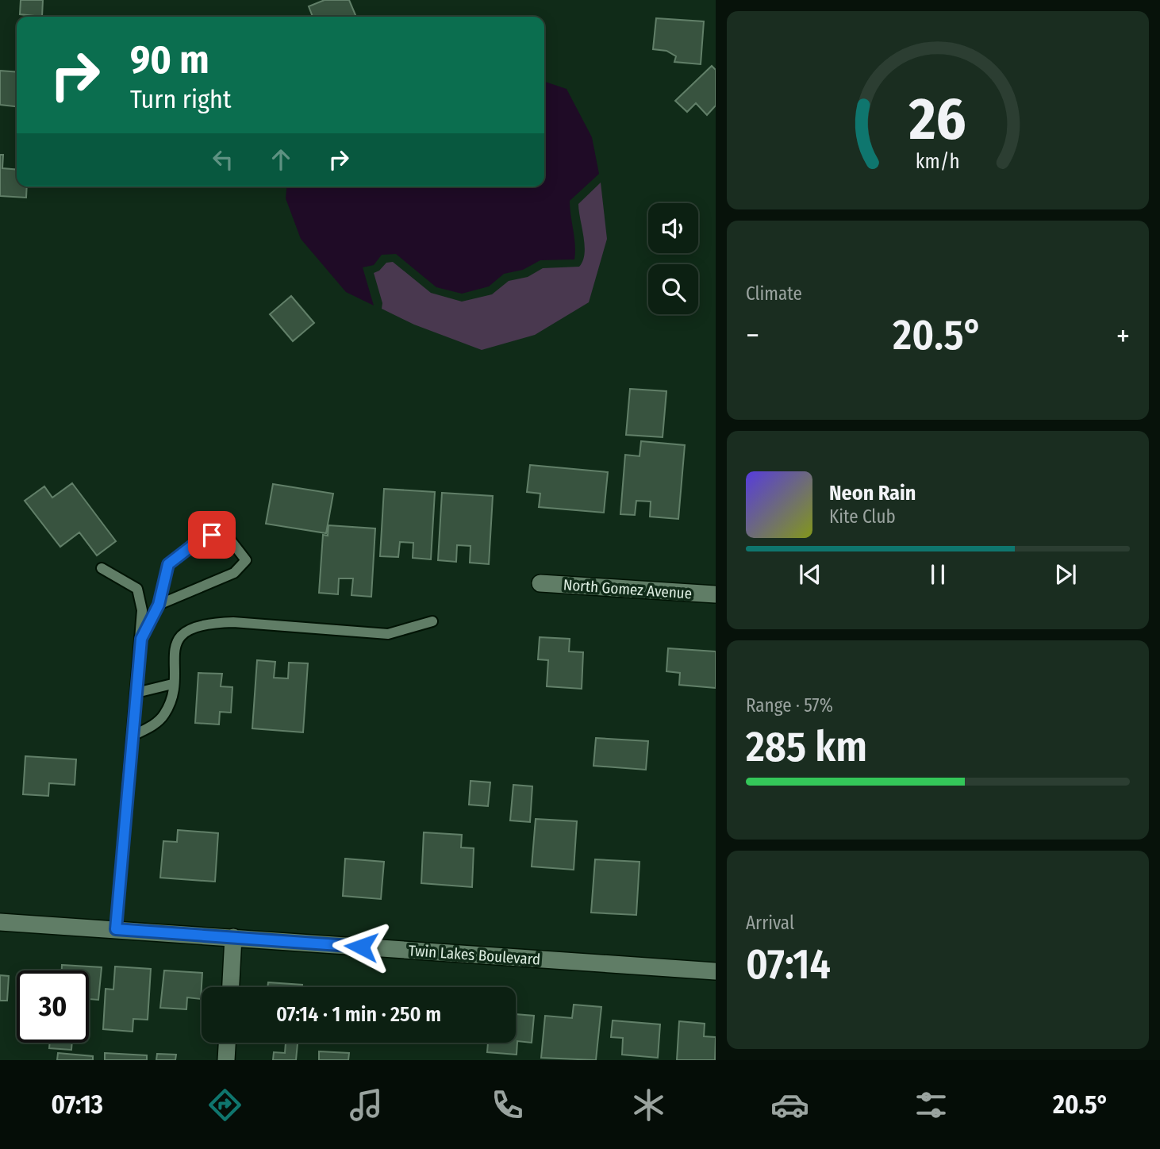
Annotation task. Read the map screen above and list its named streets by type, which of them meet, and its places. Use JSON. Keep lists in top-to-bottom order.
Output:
{
  "streets": {
    "street": ["North Gomez Avenue", "Twin Lakes Boulevard"]
  },
  "page": {
    "turn": ["90 m", "Turn right"],
    "tile": [
      "Climate",
      ["Range · 57%", "285 km"],
      ["Arrival", "07:14"]
    ],
    "heat": ["−", "20.5°", "+"],
    "song": ["Neon Rain", "Kite Club"],
    "limit": "30",
    "trip": "07:14 · 1 min · 250 m",
    "tabs": ["07:13", "20.5°"],
    "gauge": ["26", "km/h"]
  }
}
